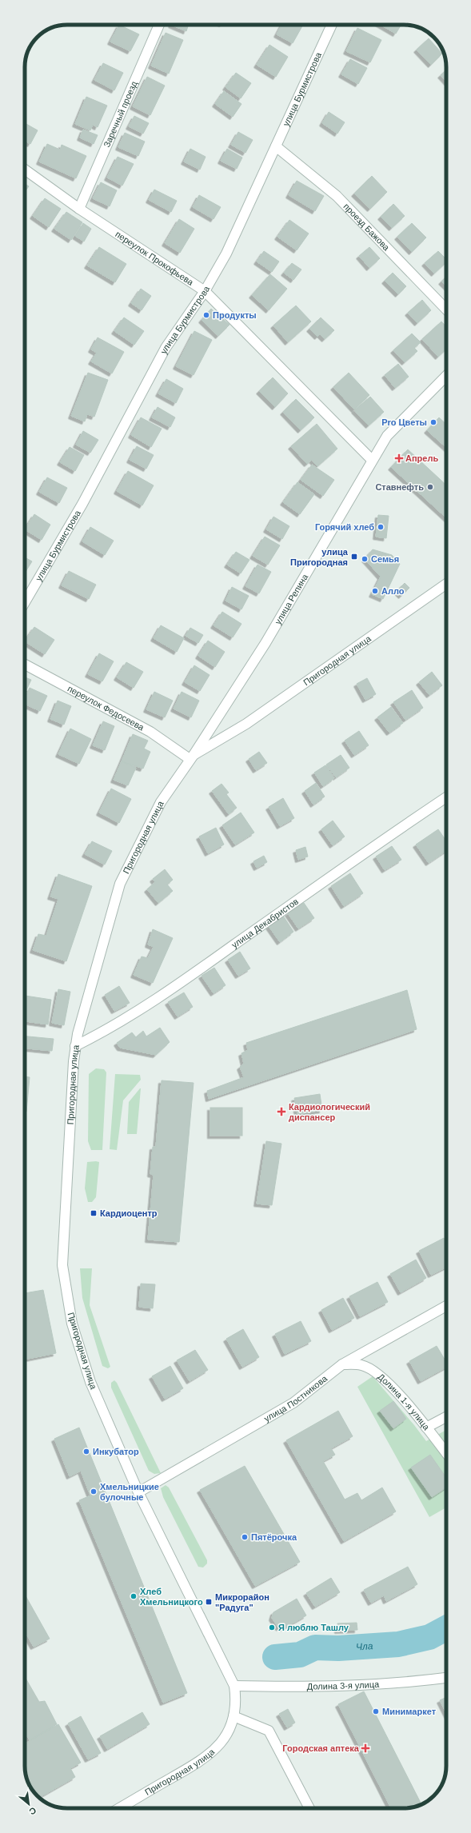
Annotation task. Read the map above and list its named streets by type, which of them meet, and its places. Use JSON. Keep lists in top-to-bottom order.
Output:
{
  "streets": {
    "street": [
      "улица Бурмистрова",
      "Заречный проезд",
      "проезд Бажова",
      "переулок Прокофьева",
      "улица Репина",
      "Пригородная улица",
      "переулок Федосеева",
      "улица Декабристов",
      "улица Постникова",
      "Долина 1-я улица",
      "Долина 3-я улица"
    ]
  },
  "crossings": [
    ["улица Бурмистрова", "проезд Бажова"],
    ["улица Бурмистрова", "переулок Прокофьева"],
    ["Заречный проезд", "переулок Прокофьева"],
    ["переулок Прокофьева", "улица Репина"],
    ["улица Репина", "Пригородная улица"],
    ["улица Репина", "переулок Федосеева"],
    ["Пригородная улица", "переулок Федосеева"],
    ["Пригородная улица", "улица Декабристов"],
    ["Пригородная улица", "улица Постникова"],
    ["Пригородная улица", "Долина 3-я улица"],
    ["улица Постникова", "Долина 1-я улица"]
  ],
  "water": ["Чла"],
  "places": {
    "other": [
      "Продукты",
      "Pro Цветы",
      "Ставнефть",
      "Горячий хлеб",
      "Семья",
      "Алло",
      "Инкубатор",
      "Хмельницкие булочные",
      "Пятёрочка",
      "Хлеб Хмельницкого",
      "Я люблю Ташлу",
      "Минимаркет"
    ],
    "health": ["Апрель", "Кардиологический диспансер", "Городская аптека"],
    "transit": ["улица Пригородная", "Кардиоцентр", "Микрорайон \"Радуга\""]
  },
  "north": "bottom right"
}
